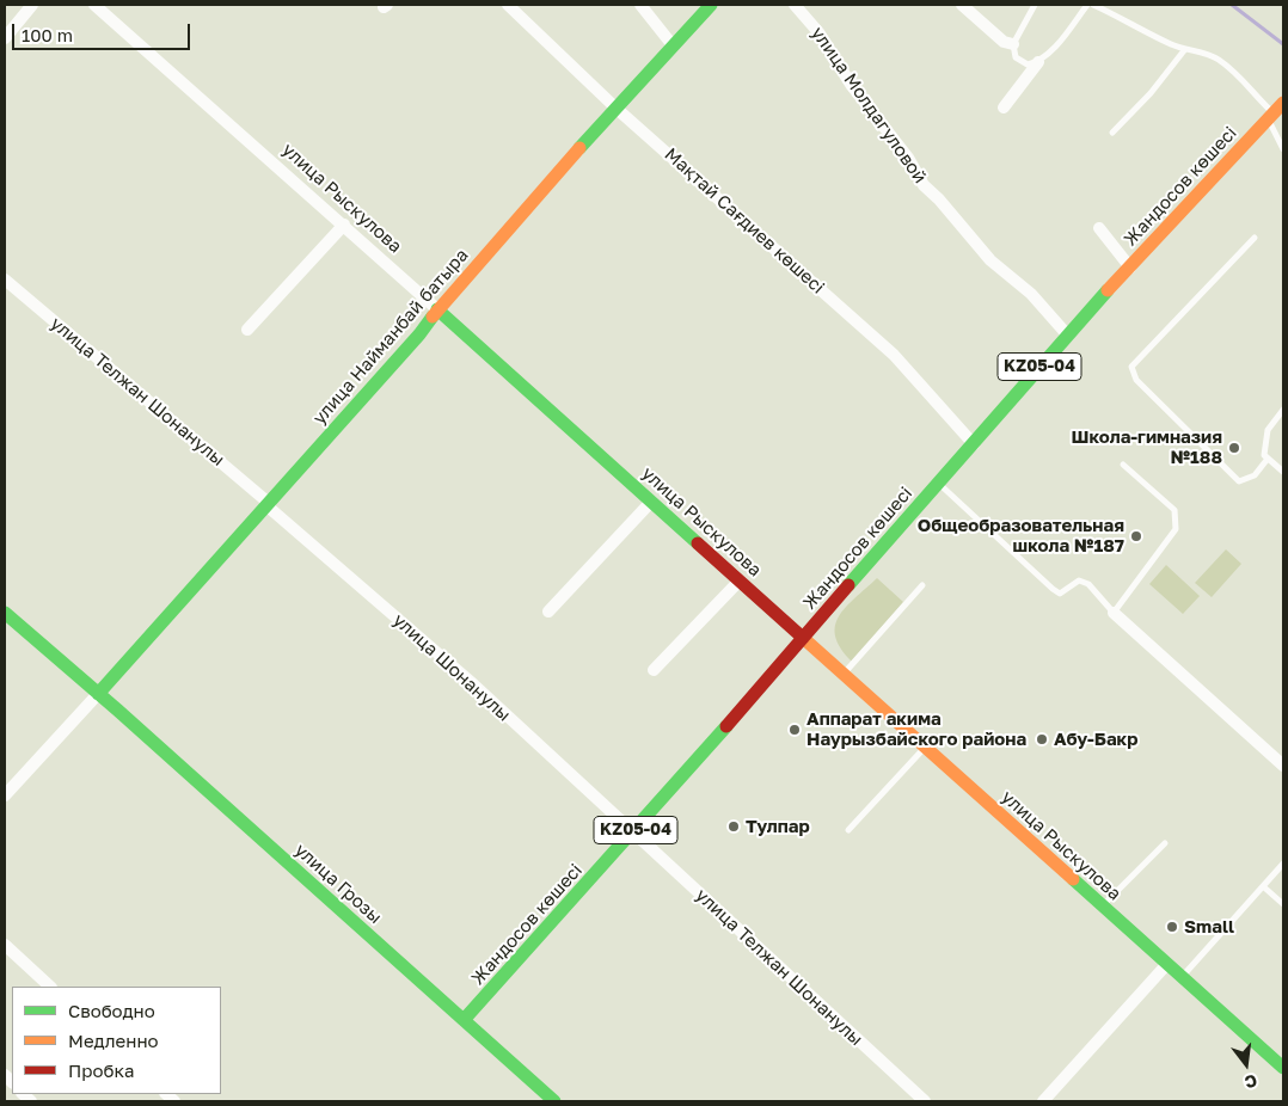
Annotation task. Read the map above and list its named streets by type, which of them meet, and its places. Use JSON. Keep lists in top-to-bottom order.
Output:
{
  "streets": {
    "main road": [
      "Жандосов көшесі",
      "улица Рыскулова",
      "улица Найманбай батыра",
      "KZ05-04",
      "улица Грозы"
    ],
    "street": [
      "улица Молдагуловой",
      "Мақтай Сағдиев көшесі",
      "улица Телжан Шонанулы",
      "улица Шонанулы"
    ]
  },
  "crossings": [
    ["улица Молдагуловой", "Жандосов көшесі"],
    ["Жандосов көшесі", "улица Рыскулова"],
    ["Жандосов көшесі", "Мақтай Сағдиев көшесі"],
    ["Жандосов көшесі", "KZ05-04"],
    ["Жандосов көшесі", "улица Телжан Шонанулы"],
    ["Жандосов көшесі", "улица Шонанулы"],
    ["Жандосов көшесі", "улица Грозы"],
    ["улица Рыскулова", "улица Найманбай батыра"],
    ["улица Рыскулова", "KZ05-04"],
    ["Мақтай Сағдиев көшесі", "улица Найманбай батыра"],
    ["улица Найманбай батыра", "улица Телжан Шонанулы"],
    ["улица Найманбай батыра", "улица Шонанулы"],
    ["улица Найманбай батыра", "улица Грозы"],
    ["улица Телжан Шонанулы", "улица Шонанулы"]
  ],
  "places": [
    "Школа-гимназия №188",
    "Общеобразовательная школа №187",
    "Аппарат акима Наурызбайского района",
    "Абу-Бакр",
    "Тулпар",
    "Small"
  ],
  "legend": ["Свободно", "Медленно", "Пробка"],
  "scale_bar": "100 m",
  "north": "bottom"
}
